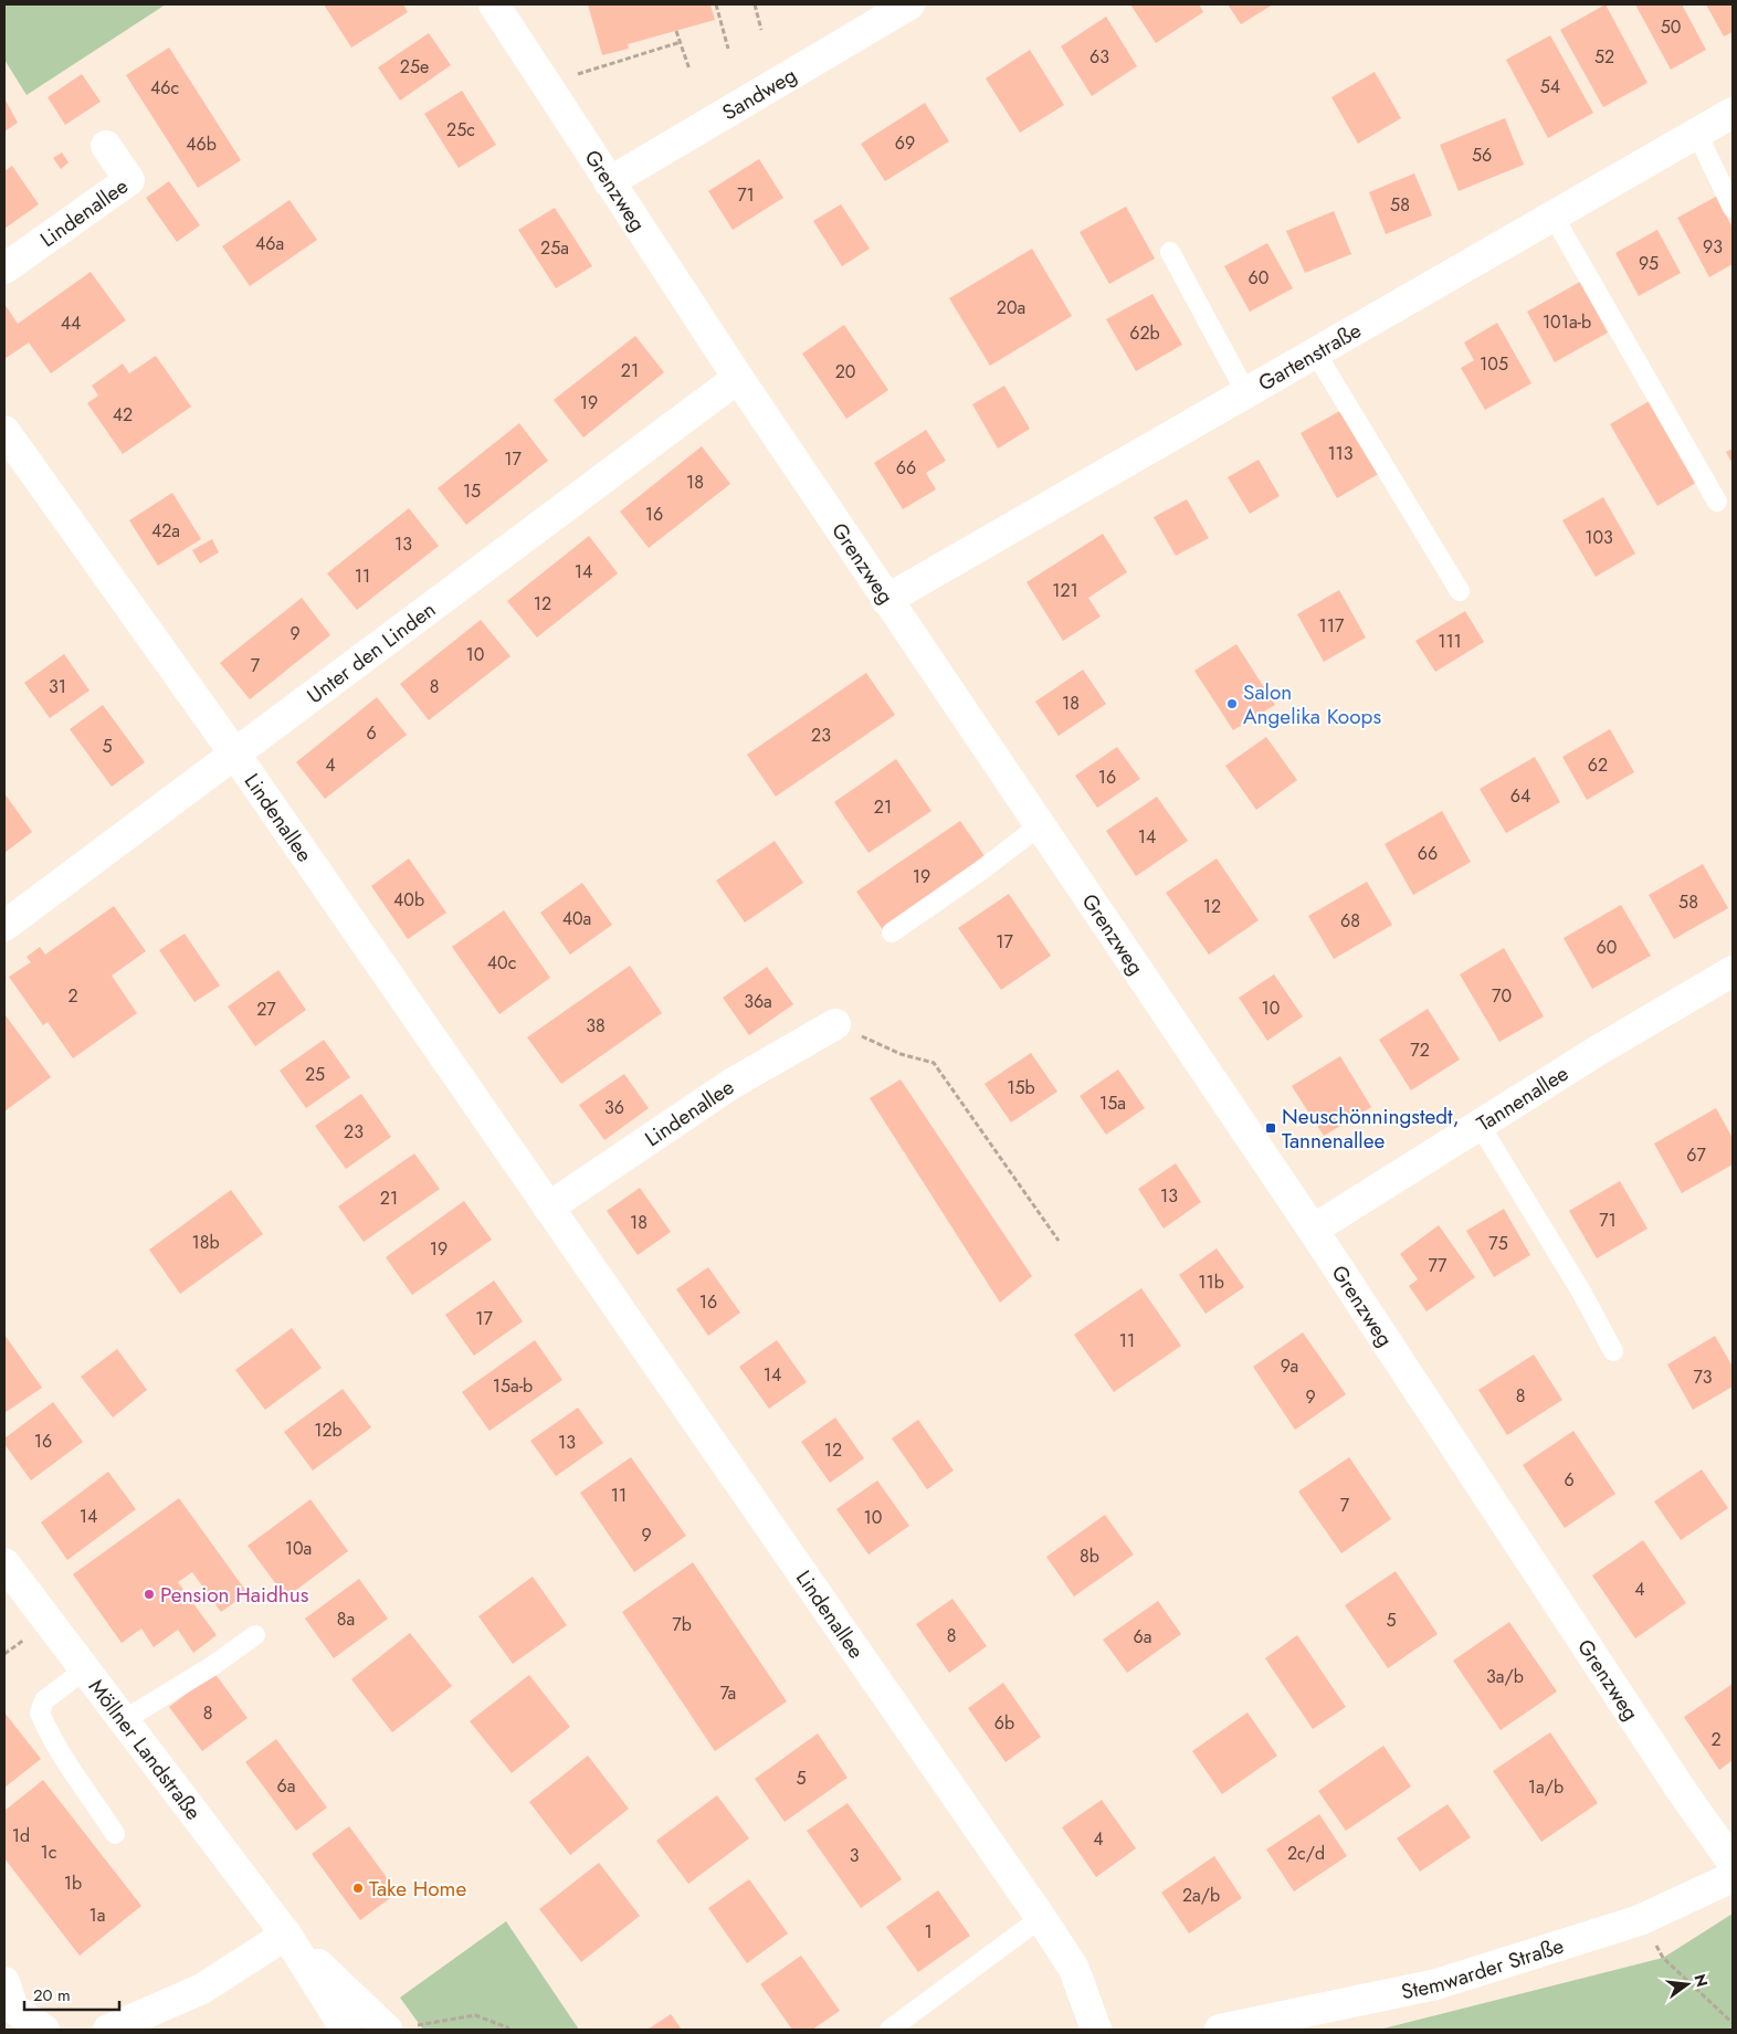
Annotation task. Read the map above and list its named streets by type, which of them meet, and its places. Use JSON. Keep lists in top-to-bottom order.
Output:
{
  "streets": {
    "street": [
      "Sandweg",
      "Grenzweg",
      "Lindenallee",
      "Gartenstraße",
      "Unter den Linden",
      "Tannenallee",
      "Möllner Landstraße",
      "Stemwarder Straße"
    ]
  },
  "crossings": [
    ["Sandweg", "Grenzweg"],
    ["Grenzweg", "Gartenstraße"],
    ["Grenzweg", "Unter den Linden"],
    ["Grenzweg", "Tannenallee"],
    ["Lindenallee", "Unter den Linden"]
  ],
  "places": {
    "other": ["Salon Angelika Koops", "Pension Haidhus", "Take Home"],
    "transit": ["Neuschönningstedt, Tannenallee"]
  },
  "house_numbers": [
    "50",
    "63",
    "52",
    "25e",
    "54",
    "46c",
    "25c",
    "69",
    "46b",
    "56",
    "71",
    "58",
    "46a",
    "93",
    "25a",
    "95",
    "60",
    "20a",
    "101a-b",
    "44",
    "62b",
    "105",
    "21",
    "20",
    "19",
    "42",
    "113",
    "17",
    "66",
    "18",
    "15",
    "16",
    "42a",
    "103",
    "13",
    "14",
    "11",
    "121",
    "12",
    "117",
    "9",
    "111",
    "10",
    "7",
    "31",
    "8",
    "18",
    "6",
    "23",
    "5",
    "4",
    "62",
    "16",
    "64",
    "21",
    "14",
    "66",
    "19",
    "40b",
    "58",
    "12",
    "40a",
    "68",
    "17",
    "60",
    "40c",
    "2",
    "70",
    "36a",
    "10",
    "27",
    "38",
    "72",
    "25",
    "15b",
    "15a",
    "36",
    "23",
    "67",
    "13",
    "21",
    "71",
    "18",
    "18b",
    "75",
    "19",
    "77",
    "11b",
    "16",
    "17",
    "11",
    "9a",
    "14",
    "73",
    "15a-b",
    "8",
    "9",
    "12b",
    "16",
    "13",
    "12",
    "6",
    "11",
    "7",
    "14",
    "10",
    "9",
    "10a",
    "8b",
    "4",
    "8a",
    "5",
    "7b",
    "8",
    "6a",
    "3a/b",
    "7a",
    "8",
    "6b",
    "2",
    "5",
    "6a",
    "1a/b",
    "1d",
    "4",
    "1c",
    "2c/d",
    "3",
    "1b",
    "2a/b",
    "1a",
    "1"
  ],
  "scale_bar": "20 m",
  "north": "right"
}
